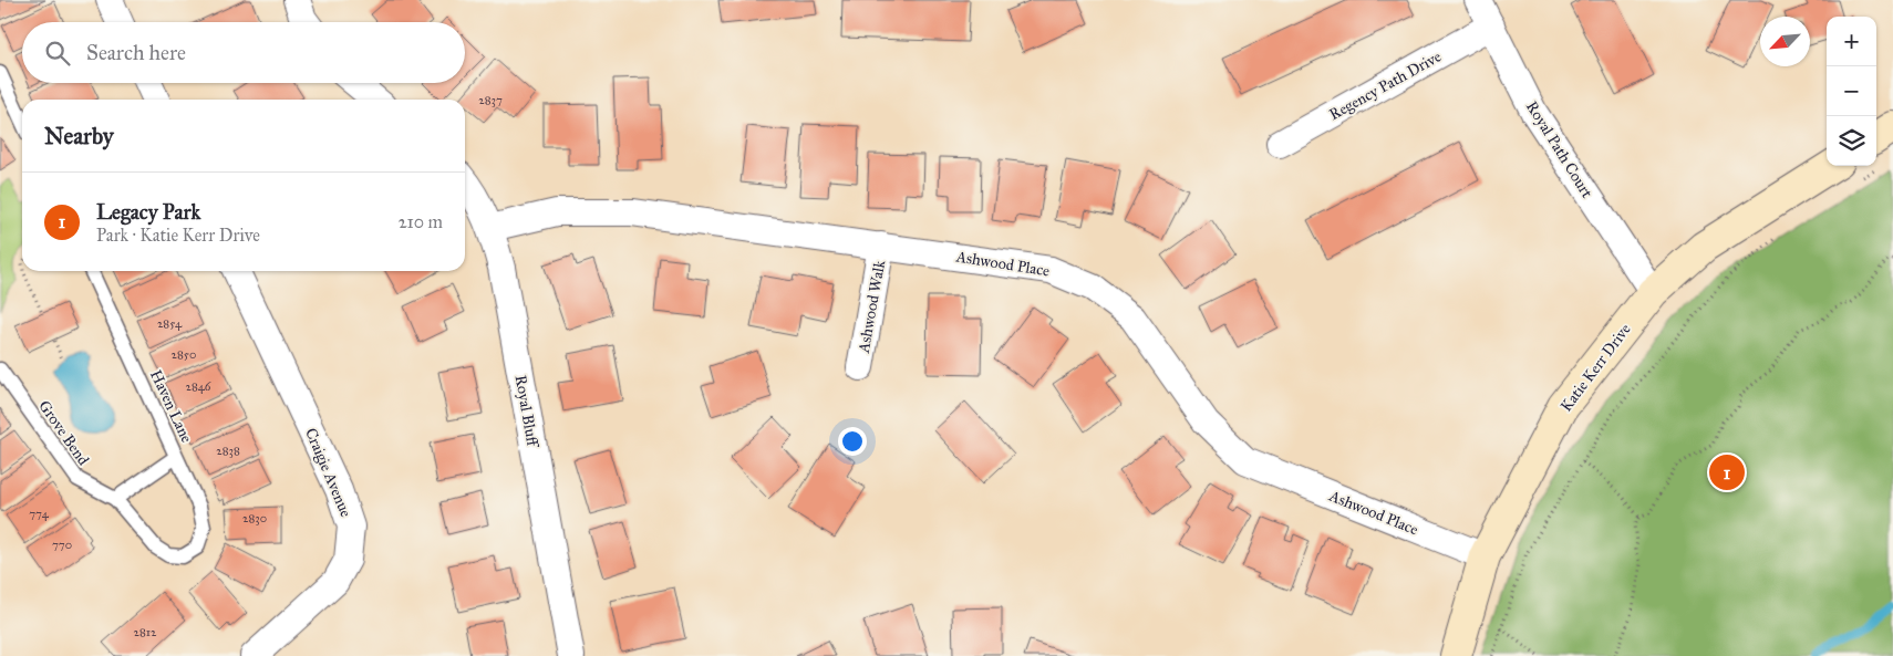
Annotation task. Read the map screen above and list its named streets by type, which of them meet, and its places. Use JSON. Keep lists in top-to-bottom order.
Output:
{
  "streets": {
    "street": [
      "Regency Path Drive",
      "Royal Path Court",
      "Ashwood Place",
      "Ashwood Walk",
      "Katie Kerr Drive",
      "Royal Bluff",
      "Craigie Avenue"
    ],
    "lane": ["Haven Lane", "Grove Bend"]
  },
  "crossings": [
    ["Regency Path Drive", "Royal Path Court"],
    ["Royal Path Court", "Katie Kerr Drive"],
    ["Ashwood Place", "Ashwood Walk"],
    ["Ashwood Place", "Katie Kerr Drive"],
    ["Ashwood Place", "Royal Bluff"],
    ["Haven Lane", "Grove Bend"]
  ],
  "house_numbers": [
    "2837",
    "2854",
    "2850",
    "2846",
    "2838",
    "774",
    "2830",
    "770",
    "2812"
  ],
  "north": "bottom left",
  "page": {
    "map_buttons": ["+", "−"],
    "search": "Search here",
    "heading": "Nearby",
    "list": [
      {
        "mark": "1",
        "name": "Legacy Park",
        "note": "Park · Katie Kerr Drive",
        "value": "210 m"
      }
    ],
    "pins": "1"
  }
}
